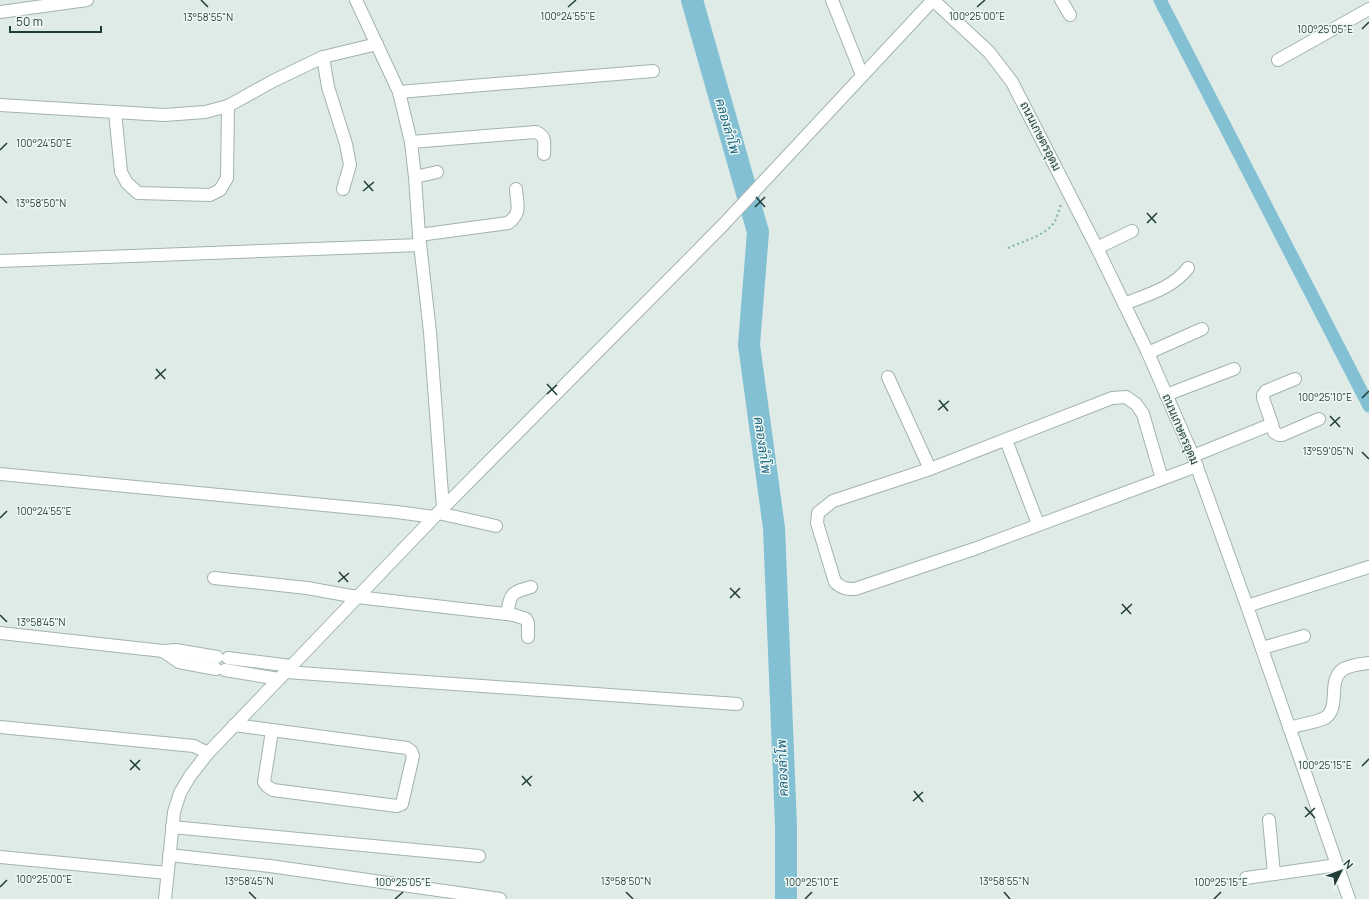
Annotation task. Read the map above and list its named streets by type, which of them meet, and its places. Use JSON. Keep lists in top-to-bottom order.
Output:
{
  "streets": {
    "street": ["ถนนเกษตรอุดม"]
  },
  "water": ["คลองลำโพ"],
  "scale_bar": "50 m",
  "north": "top right",
  "coordinates": [
    "100°24'55\"E",
    "100°25'00\"E",
    "13°58'55\"N",
    "100°25'05\"E",
    "100°24'50\"E",
    "13°58'50\"N",
    "100°25'10\"E",
    "13°59'05\"N",
    "13°58'45\"N",
    "100°25'15\"E"
  ]
}
